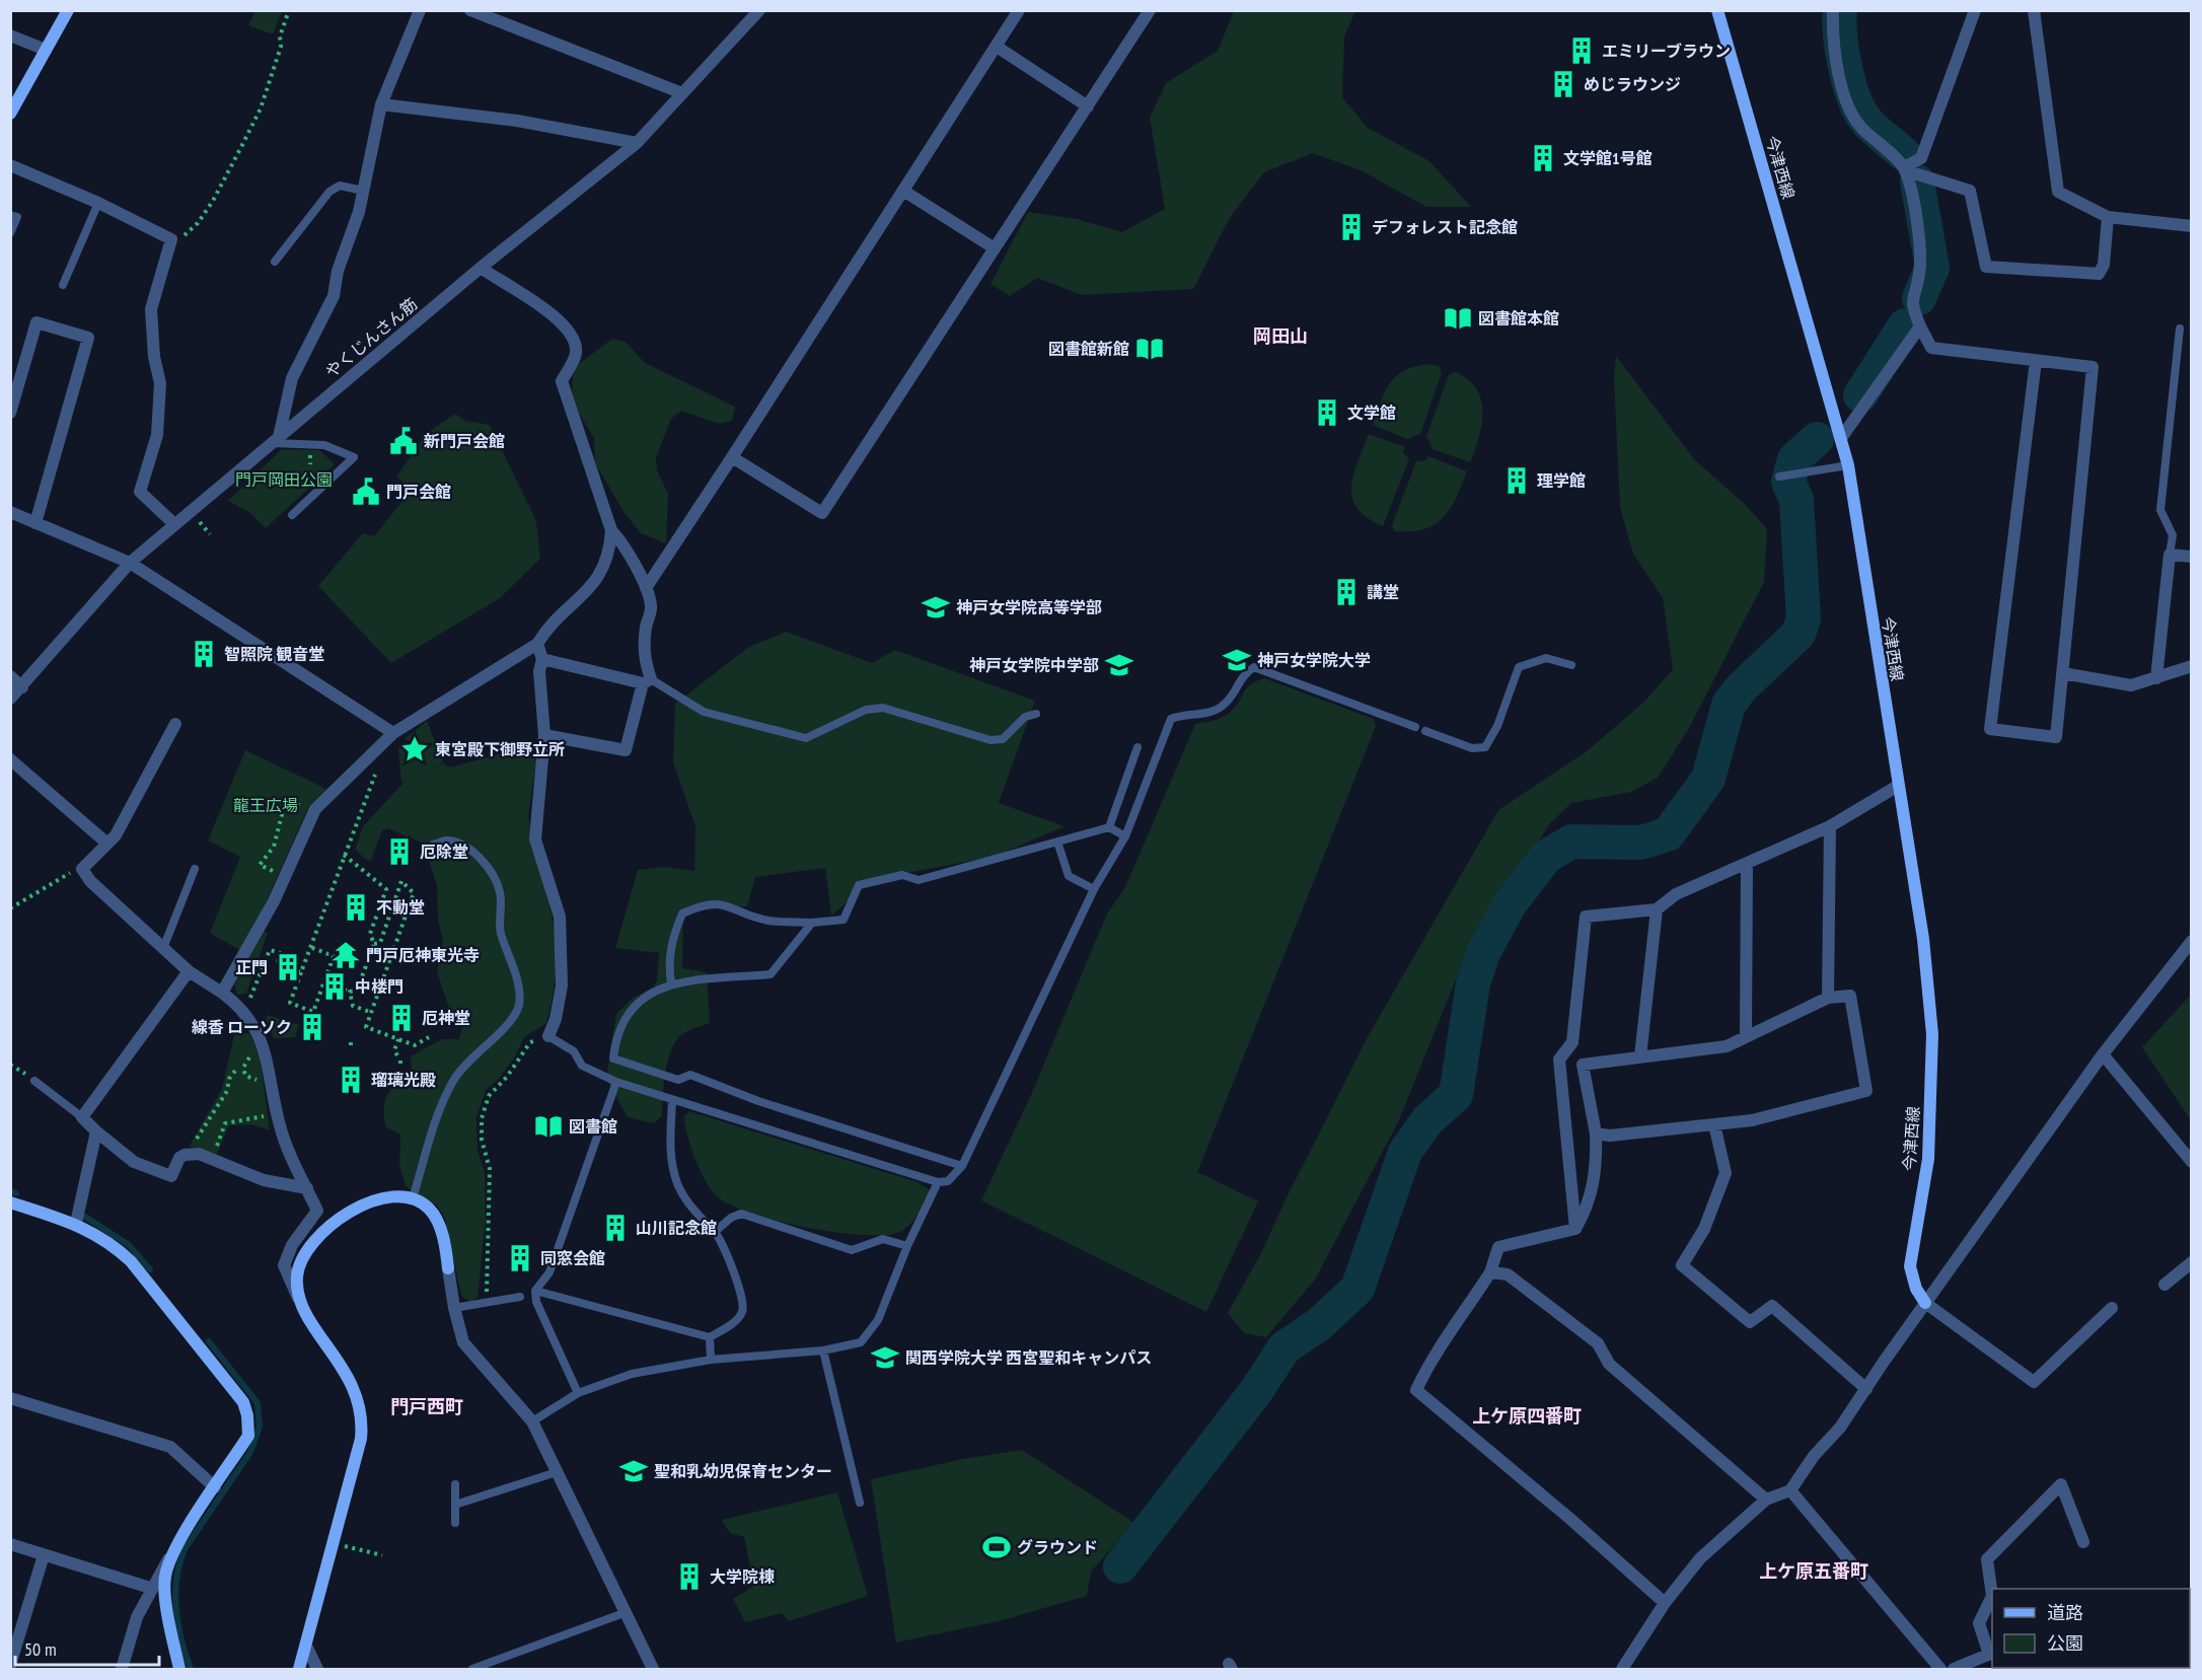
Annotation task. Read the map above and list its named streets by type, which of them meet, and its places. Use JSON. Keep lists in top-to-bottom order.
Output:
{
  "streets": {
    "street": ["今津西線", "やくじんさん筋"]
  },
  "districts": [
    "岡田山",
    "門戸西町",
    "上ケ原四番町",
    "上ケ原五番町"
  ],
  "parks": ["門戸岡田公園", "龍王広場"],
  "places": {
    "building": [
      "エミリーブラウン",
      "めじラウンジ",
      "文学館1号館",
      "デフォレスト記念館",
      "文学館",
      "理学館",
      "講堂",
      "智照院 観音堂",
      "厄除堂",
      "不動堂",
      "正門",
      "中楼門",
      "厄神堂",
      "線香 ローソク",
      "瑠璃光殿",
      "山川記念館",
      "同窓会館",
      "大学院棟"
    ],
    "library": ["図書館本館", "図書館新館", "図書館"],
    "public building": ["新門戸会館", "門戸会館"],
    "school or university": [
      "神戸女学院高等学部",
      "神戸女学院大学",
      "神戸女学院中学部",
      "関西学院大学 西宮聖和キャンパス",
      "聖和乳幼児保育センター"
    ],
    "place": ["東宮殿下御野立所"],
    "temple": ["門戸厄神東光寺"],
    "sports": ["グラウンド"]
  },
  "legend": ["道路", "公園"],
  "scale_bar": "50 m"
}
